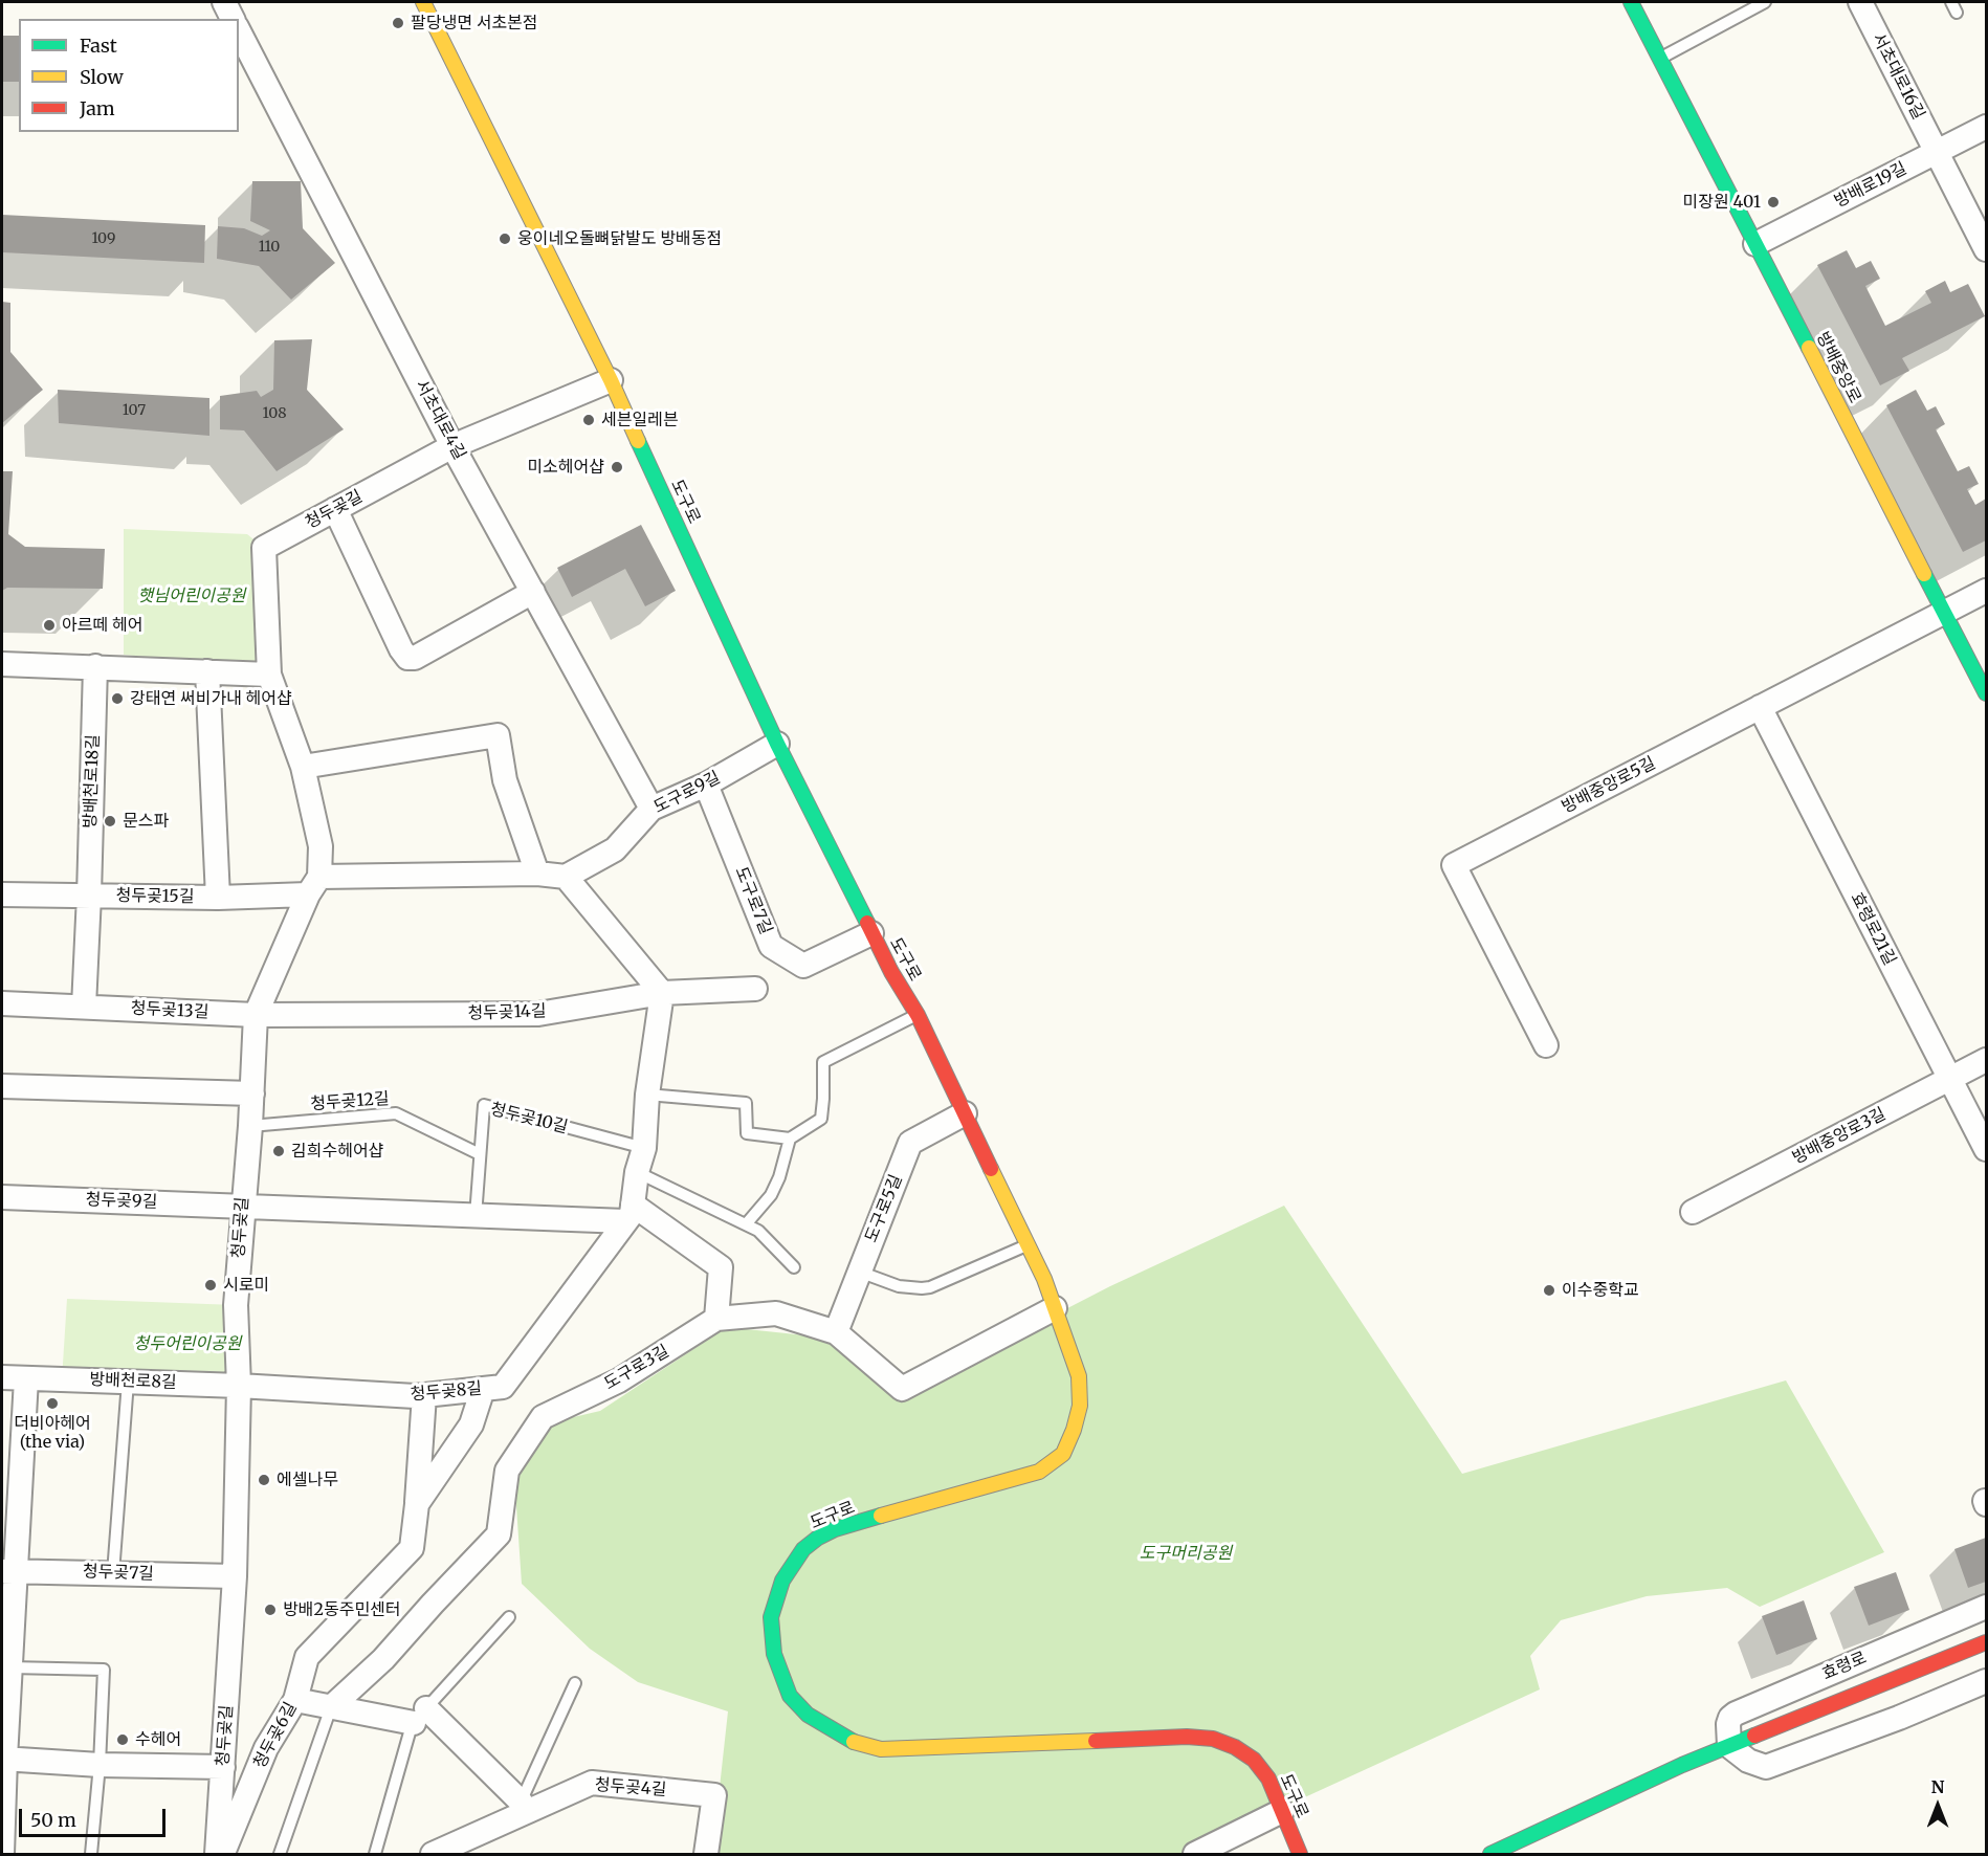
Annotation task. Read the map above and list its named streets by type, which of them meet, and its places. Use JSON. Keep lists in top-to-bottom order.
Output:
{
  "streets": {
    "street": [
      "서초대로16길",
      "방배로19길",
      "방배중앙로",
      "서초대로4길",
      "도구로",
      "청두곶길",
      "방배천로18길",
      "방배중앙로5길",
      "도구로9길",
      "청두곶15길",
      "도구로7길",
      "효령로21길",
      "청두곶13길",
      "청두곶14길",
      "방배중앙로3길",
      "청두곶9길",
      "도구로5길",
      "도구로3길",
      "방배천로8길",
      "청두곶8길",
      "청두곶7길",
      "효령로",
      "청두곶6길",
      "청두곶4길"
    ],
    "lane": ["청두곶12길", "청두곶10길"]
  },
  "crossings": [
    ["서초대로16길", "방배로19길"],
    ["방배로19길", "방배중앙로"],
    ["방배중앙로", "방배중앙로5길"],
    ["서초대로4길", "청두곶길"],
    ["서초대로4길", "도구로9길"],
    ["도구로", "청두곶길"],
    ["도구로", "도구로9길"],
    ["도구로", "도구로7길"],
    ["도구로", "도구로5길"],
    ["도구로", "도구로3길"],
    ["청두곶길", "청두곶15길"],
    ["청두곶길", "청두곶13길"],
    ["청두곶길", "청두곶14길"],
    ["청두곶길", "청두곶12길"],
    ["청두곶길", "청두곶9길"],
    ["청두곶길", "방배천로8길"],
    ["청두곶길", "청두곶8길"],
    ["청두곶길", "청두곶7길"],
    ["방배천로18길", "청두곶15길"],
    ["방배중앙로5길", "효령로21길"],
    ["도구로9길", "도구로7길"],
    ["효령로21길", "방배중앙로3길"],
    ["청두곶13길", "청두곶14길"],
    ["청두곶14길", "청두곶8길"],
    ["청두곶12길", "청두곶10길"],
    ["청두곶10길", "청두곶8길"],
    ["도구로5길", "도구로3길"],
    ["방배천로8길", "청두곶8길"],
    ["청두곶8길", "청두곶6길"]
  ],
  "parks": ["햇님어린이공원", "청두어린이공원", "도구머리공원"],
  "places": [
    "팔당냉면 서초본점",
    "미장원 401",
    "웅이네오돌뼈닭발도 방배동점",
    "세븐일레븐",
    "미소헤어샵",
    "아르떼 헤어",
    "강태연 써비가내 헤어샵",
    "문스파",
    "김희수헤어샵",
    "시로미",
    "이수중학교",
    "더비아헤어 (the via)",
    "에셀나무",
    "방배2동주민센터",
    "수헤어"
  ],
  "house_numbers": [
    "109",
    "110",
    "107",
    "108"
  ],
  "legend": ["Fast", "Slow", "Jam"],
  "scale_bar": "50 m",
  "north": "top"
}
